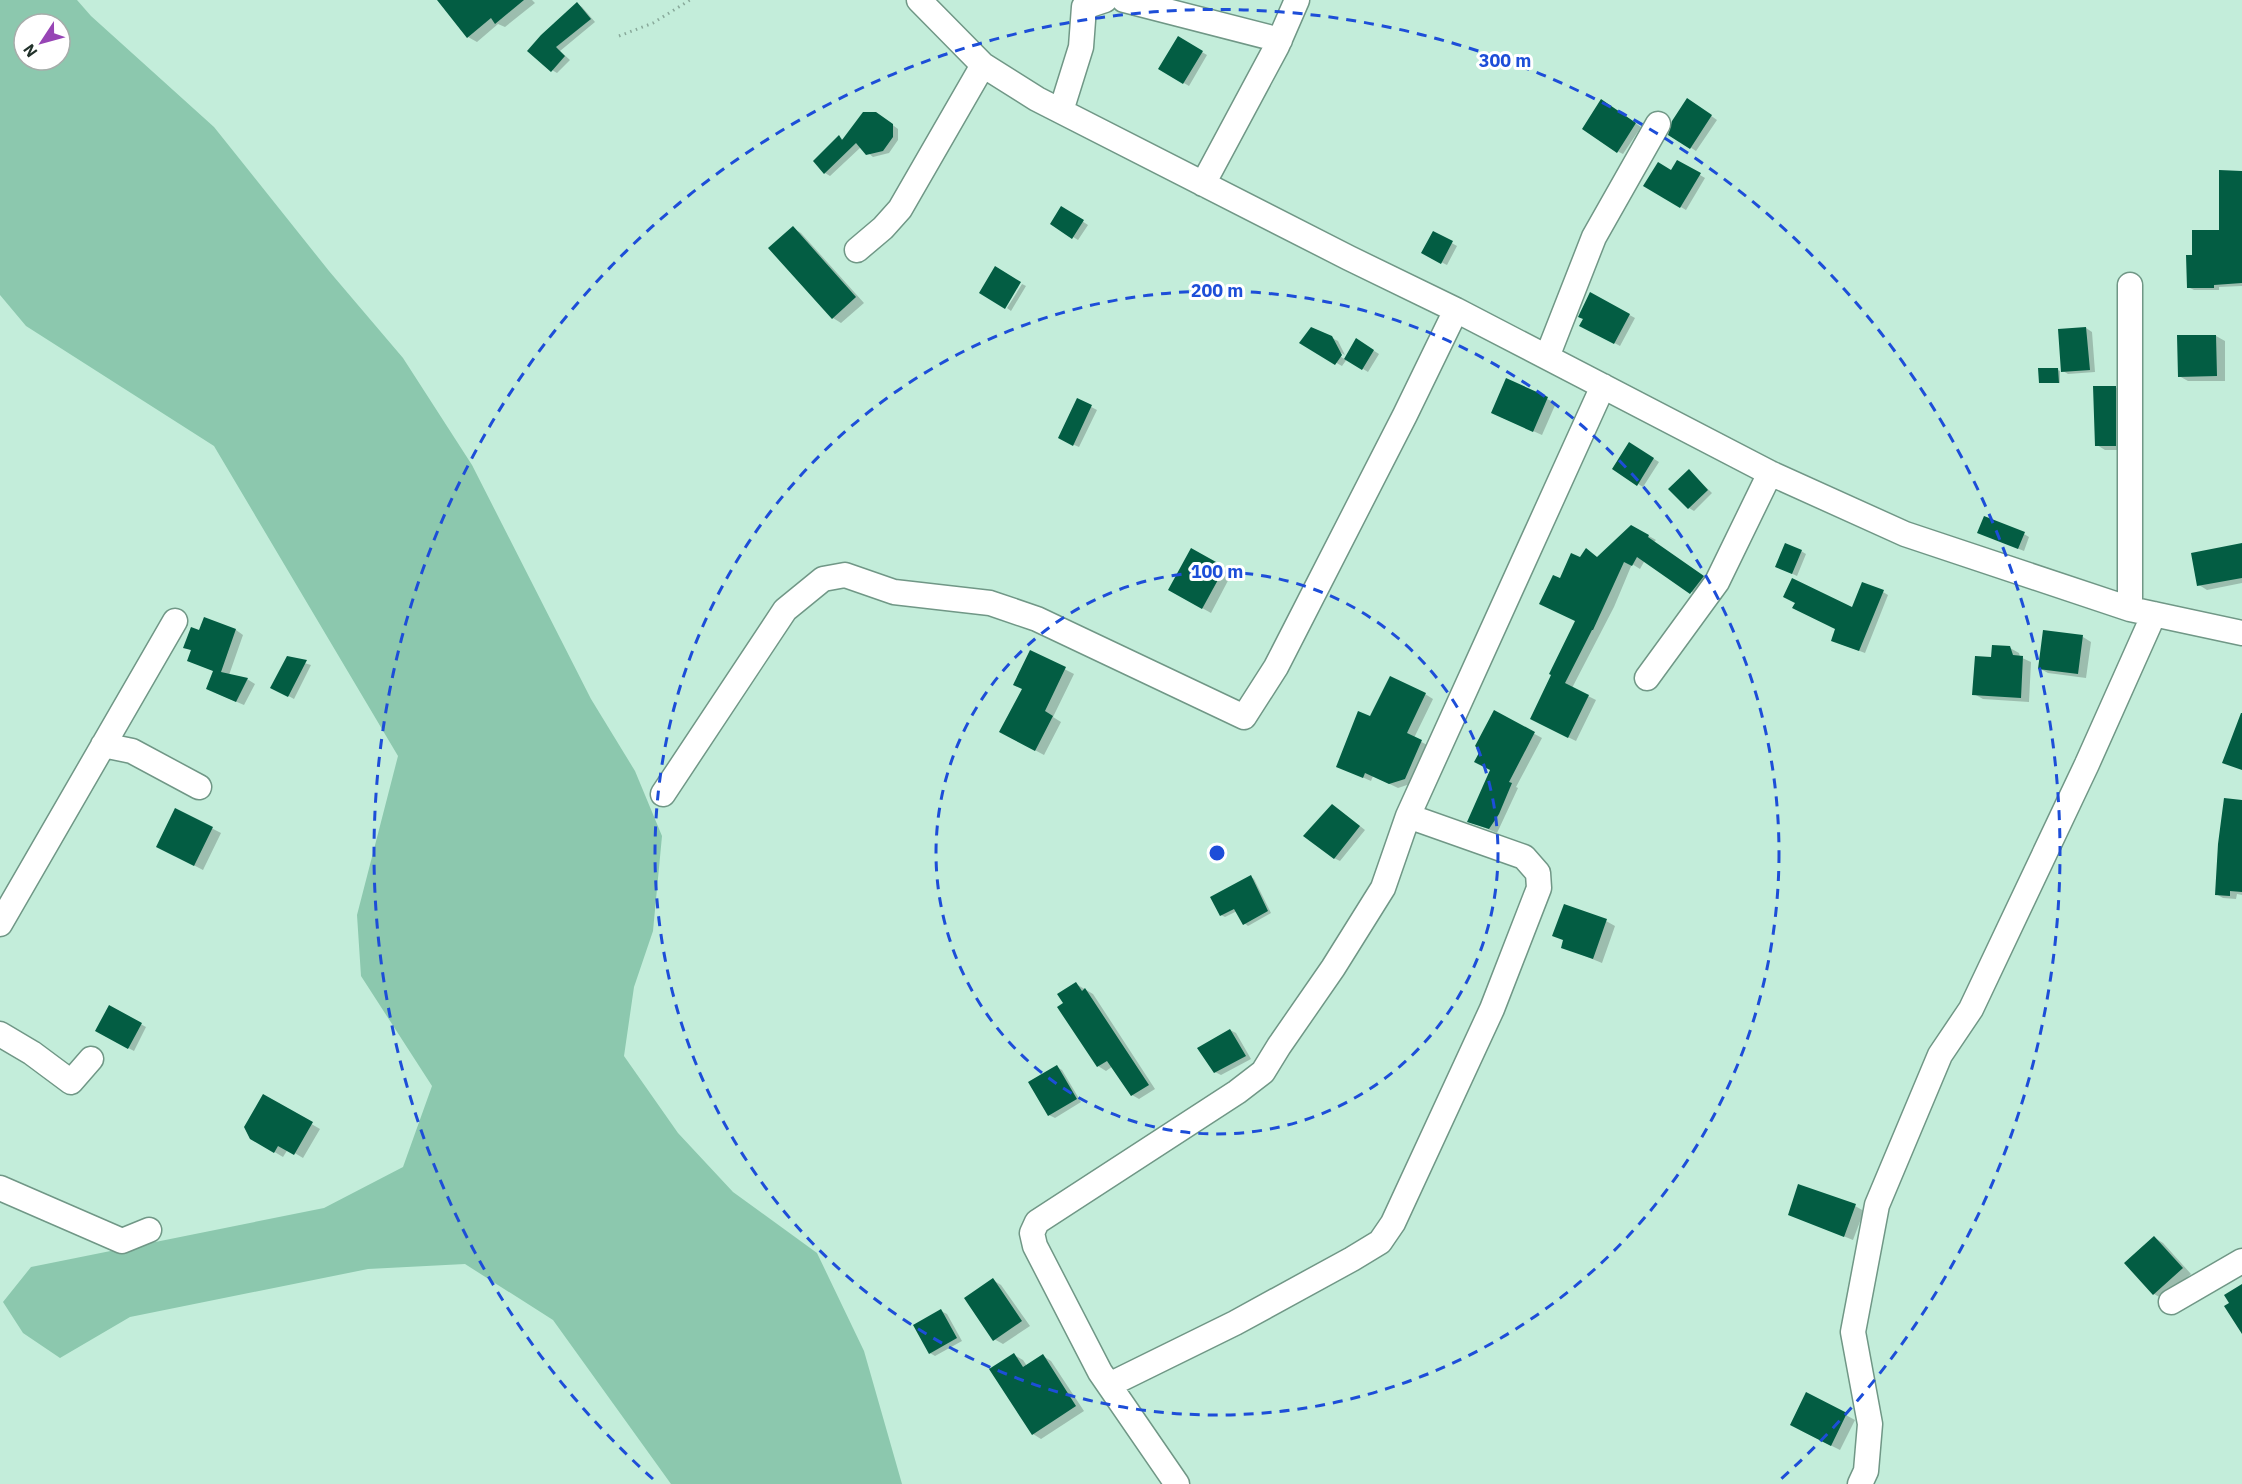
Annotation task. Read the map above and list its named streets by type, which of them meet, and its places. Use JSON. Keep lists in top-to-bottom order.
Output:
{
  "north": "bottom left",
  "rings": ["300 m", "200 m", "100 m"]
}
